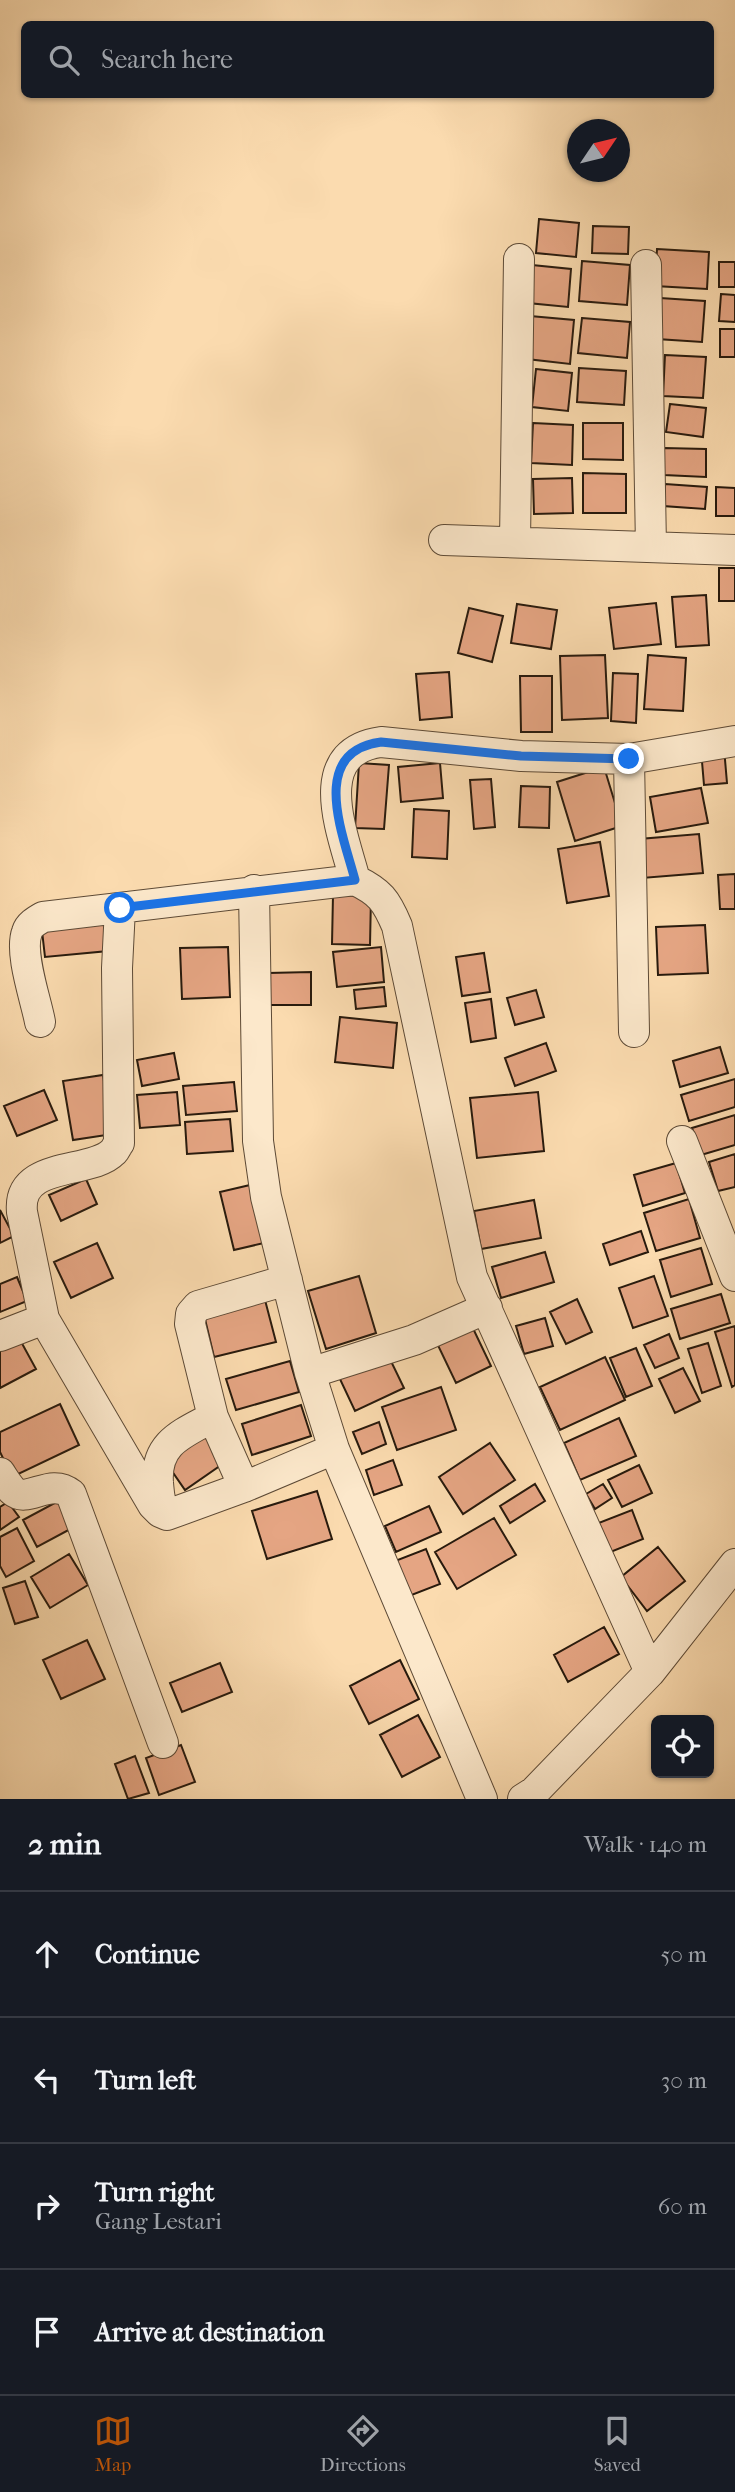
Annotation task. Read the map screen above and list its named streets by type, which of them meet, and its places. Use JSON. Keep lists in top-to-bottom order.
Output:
{
  "north": "top right",
  "page": {
    "search": "Search here",
    "heading": ["2 min", "Walk · 140 m"],
    "list": [
      ["Continue", "50 m"],
      ["Turn left", "30 m"],
      ["Turn right", "Gang Lestari", "60 m"],
      "Arrive at destination"
    ],
    "nav": ["Map", "Directions", "Saved"]
  }
}
